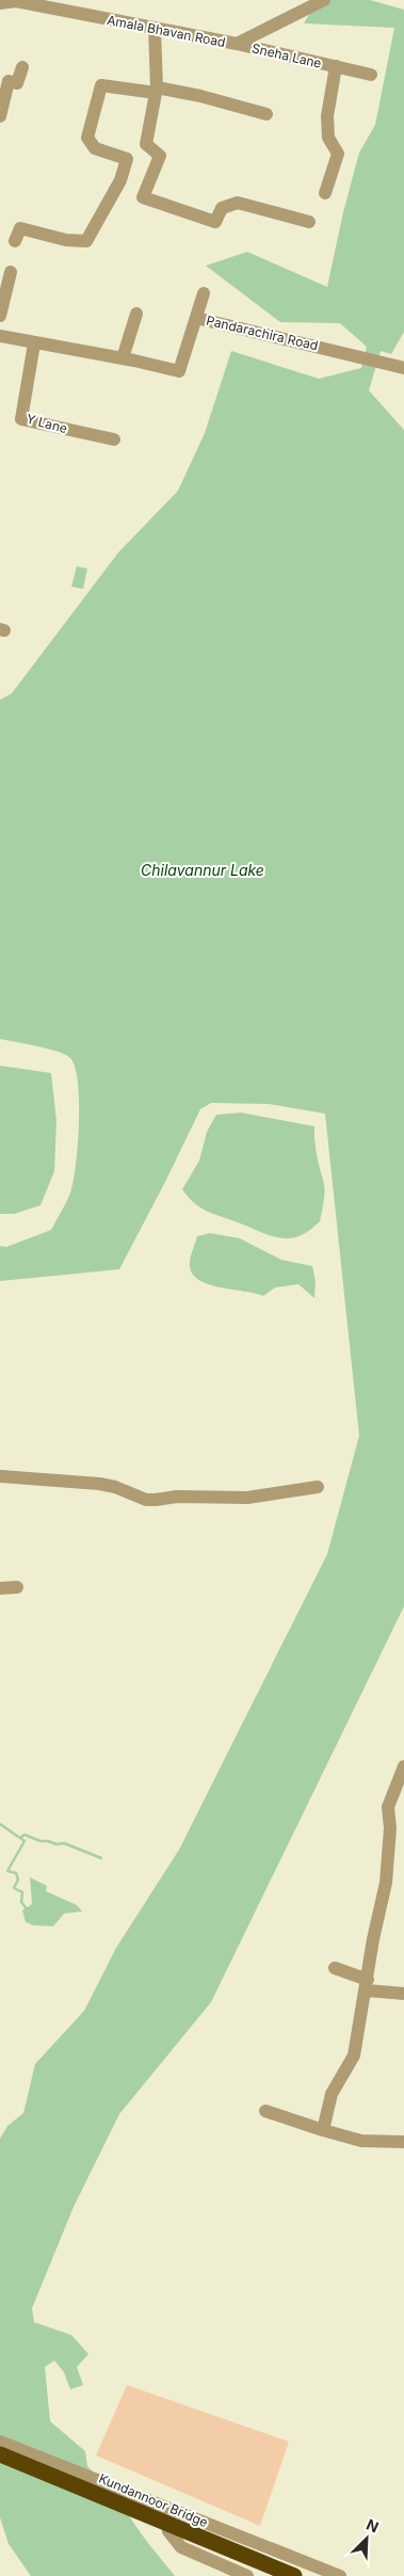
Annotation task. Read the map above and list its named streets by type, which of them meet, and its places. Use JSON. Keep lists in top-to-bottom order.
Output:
{
  "streets": {
    "highway": ["Kundannoor Bridge"],
    "street": [
      "Amala Bhavan Road",
      "Sneha Lane",
      "Pandarachira Road",
      "Y Lane"
    ]
  },
  "crossings": [
    ["Amala Bhavan Road", "Sneha Lane"],
    ["Pandarachira Road", "Y Lane"]
  ],
  "water": ["Chilavannur Lake"],
  "north": "top right"
}
